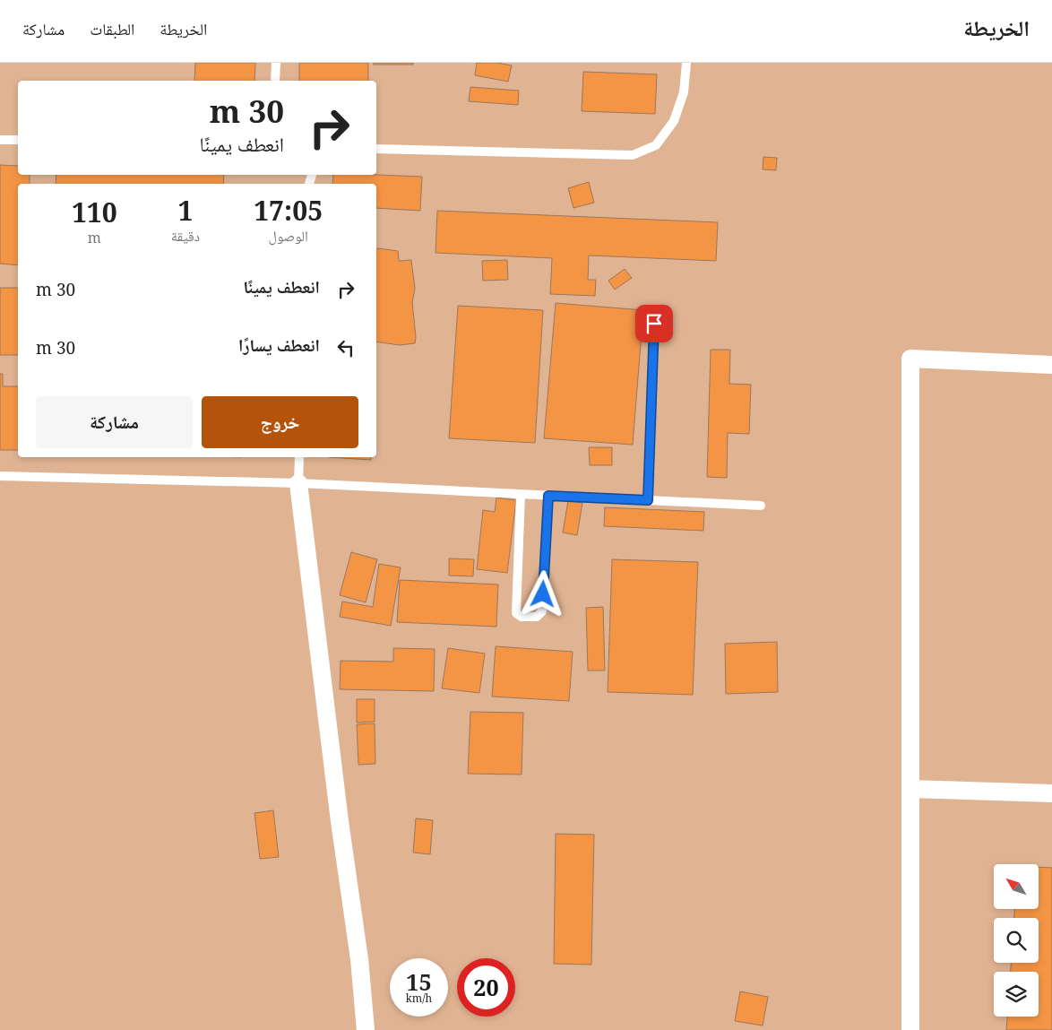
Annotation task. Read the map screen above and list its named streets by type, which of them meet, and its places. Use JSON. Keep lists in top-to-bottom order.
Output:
{
  "north": "top left",
  "page": {
    "header": "الخريطة",
    "nav": ["الخريطة", "الطبقات", "مشاركة"],
    "turn": ["30 m", "انعطف يمينًا"],
    "eta": [
      "17:05",
      "الوصول",
      "1",
      "دقيقة",
      "110",
      "m"
    ],
    "list": [
      {
        "name": "انعطف يمينًا",
        "value": "30 m"
      },
      {
        "name": "انعطف يسارًا",
        "value": "30 m"
      }
    ],
    "buttons": ["خروج", "مشاركة"],
    "speed": "15 km/h",
    "limit": "20"
  }
}
